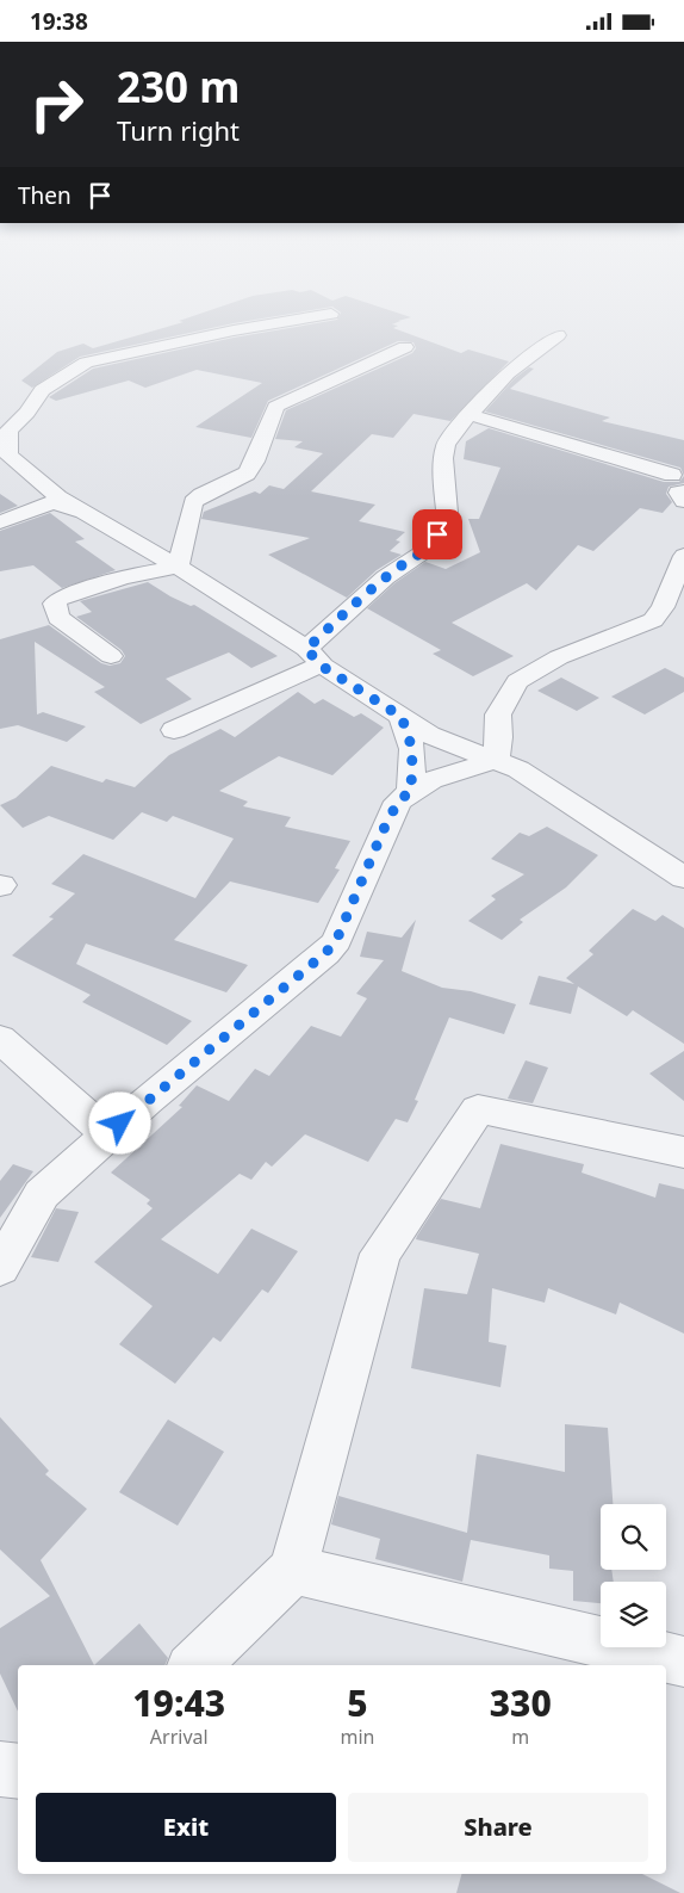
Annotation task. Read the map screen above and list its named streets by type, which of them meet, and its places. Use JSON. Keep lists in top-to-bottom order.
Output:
{
  "page": {
    "status": "19:38",
    "turn": ["230 m", "Turn right"],
    "then": "Then",
    "eta": [
      "19:43",
      "Arrival",
      "5",
      "min",
      "330",
      "m"
    ],
    "buttons": ["Exit", "Share"]
  }
}
